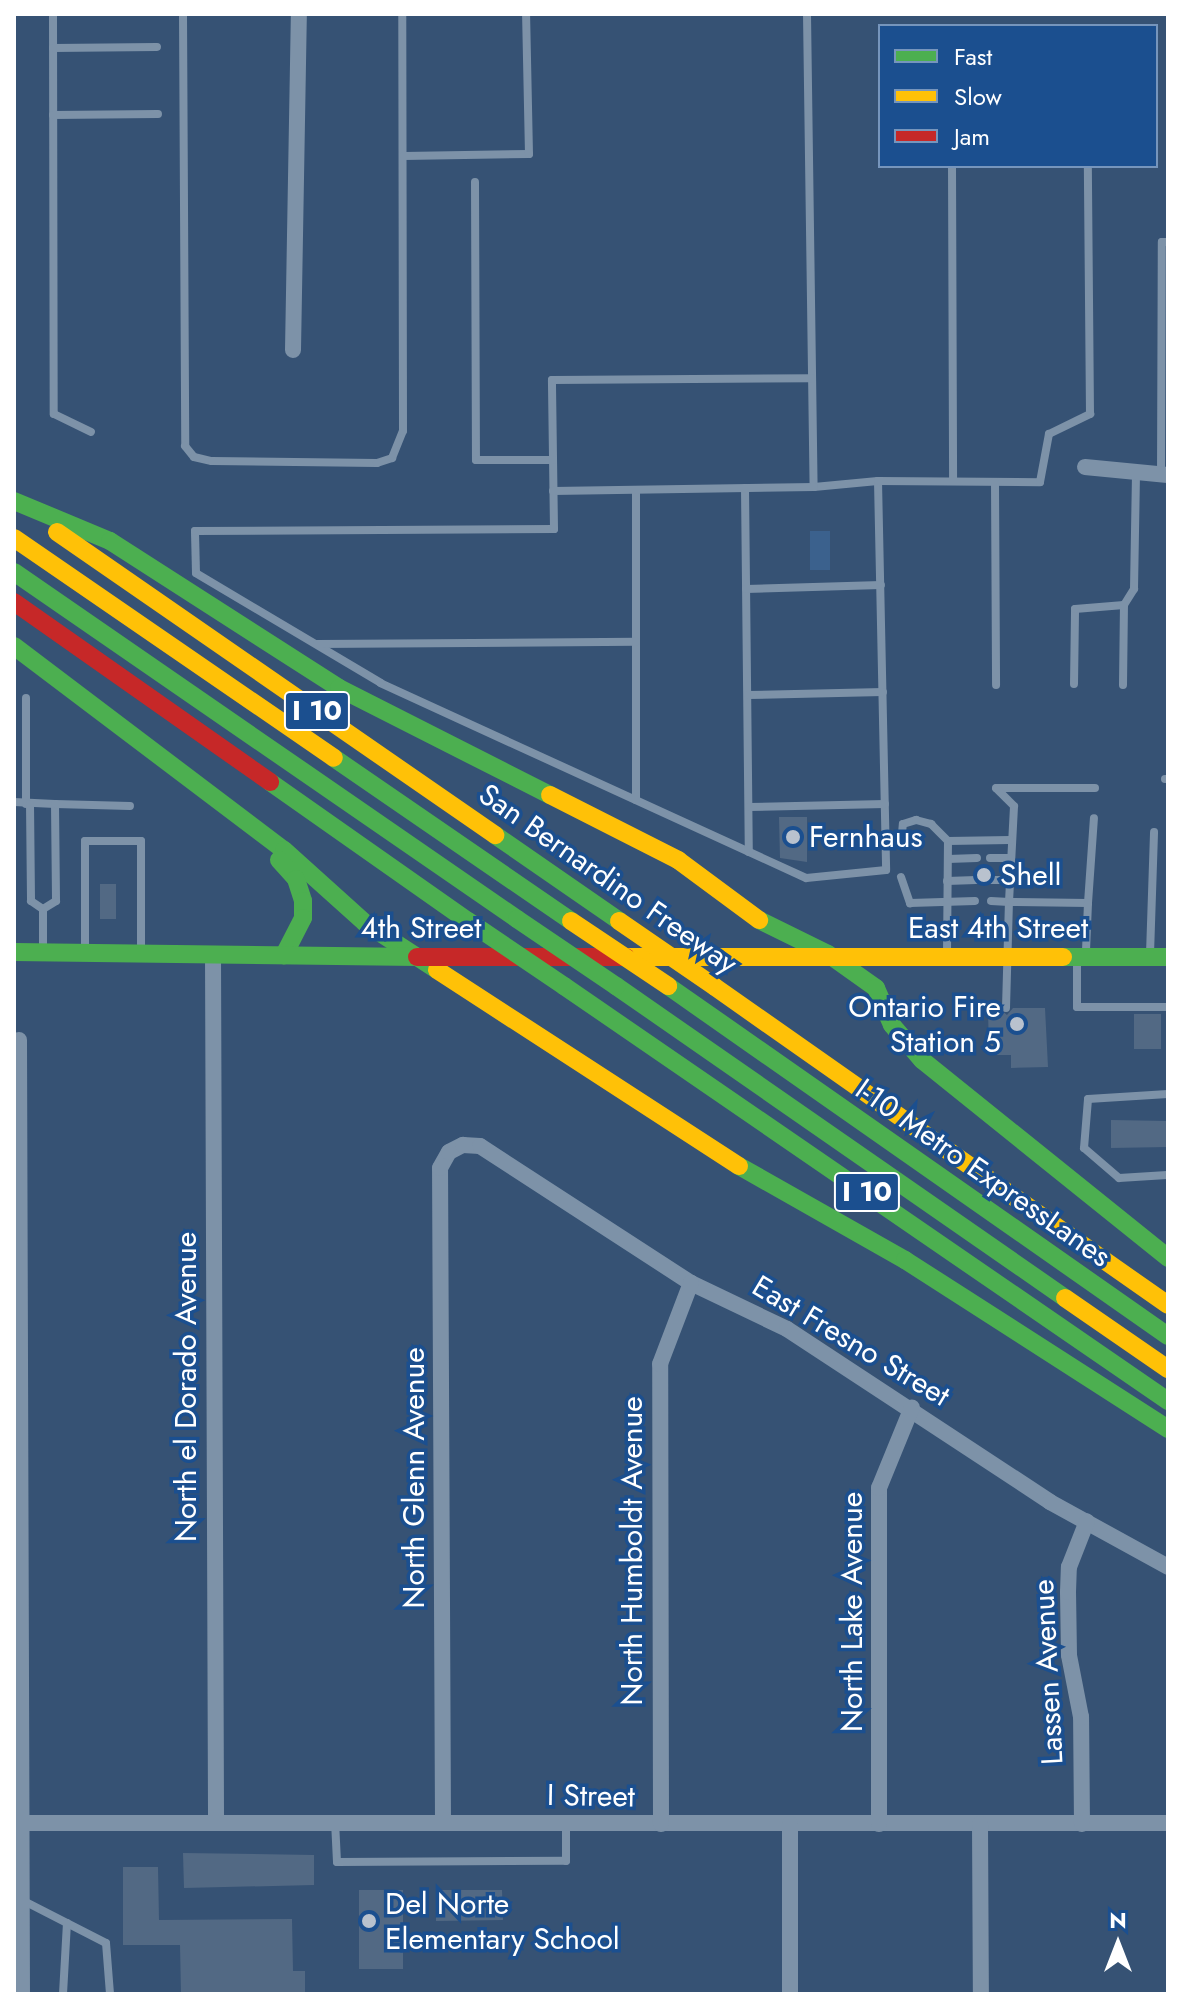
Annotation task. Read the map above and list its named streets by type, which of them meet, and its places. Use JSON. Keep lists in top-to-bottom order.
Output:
{
  "streets": {
    "main road": [
      "I 10",
      "San Bernardino Freeway",
      "4th Street",
      "East 4th Street",
      "I-10 Metro ExpressLanes"
    ],
    "street": [
      "East Fresno Street",
      "North el Dorado Avenue",
      "North Glenn Avenue",
      "North Humboldt Avenue",
      "North Lake Avenue",
      "Lassen Avenue",
      "I Street"
    ]
  },
  "crossings": [
    ["4th Street", "East 4th Street"],
    ["4th Street", "North el Dorado Avenue"],
    ["East Fresno Street", "North Glenn Avenue"],
    ["East Fresno Street", "North Humboldt Avenue"],
    ["East Fresno Street", "North Lake Avenue"],
    ["East Fresno Street", "Lassen Avenue"],
    ["North el Dorado Avenue", "I Street"],
    ["North Glenn Avenue", "I Street"],
    ["North Humboldt Avenue", "I Street"],
    ["North Lake Avenue", "I Street"],
    ["Lassen Avenue", "I Street"]
  ],
  "places": [
    "Fernhaus",
    "Shell",
    "Ontario Fire Station 5",
    "Del Norte Elementary School"
  ],
  "legend": ["Fast", "Slow", "Jam"],
  "north": "top"
}
